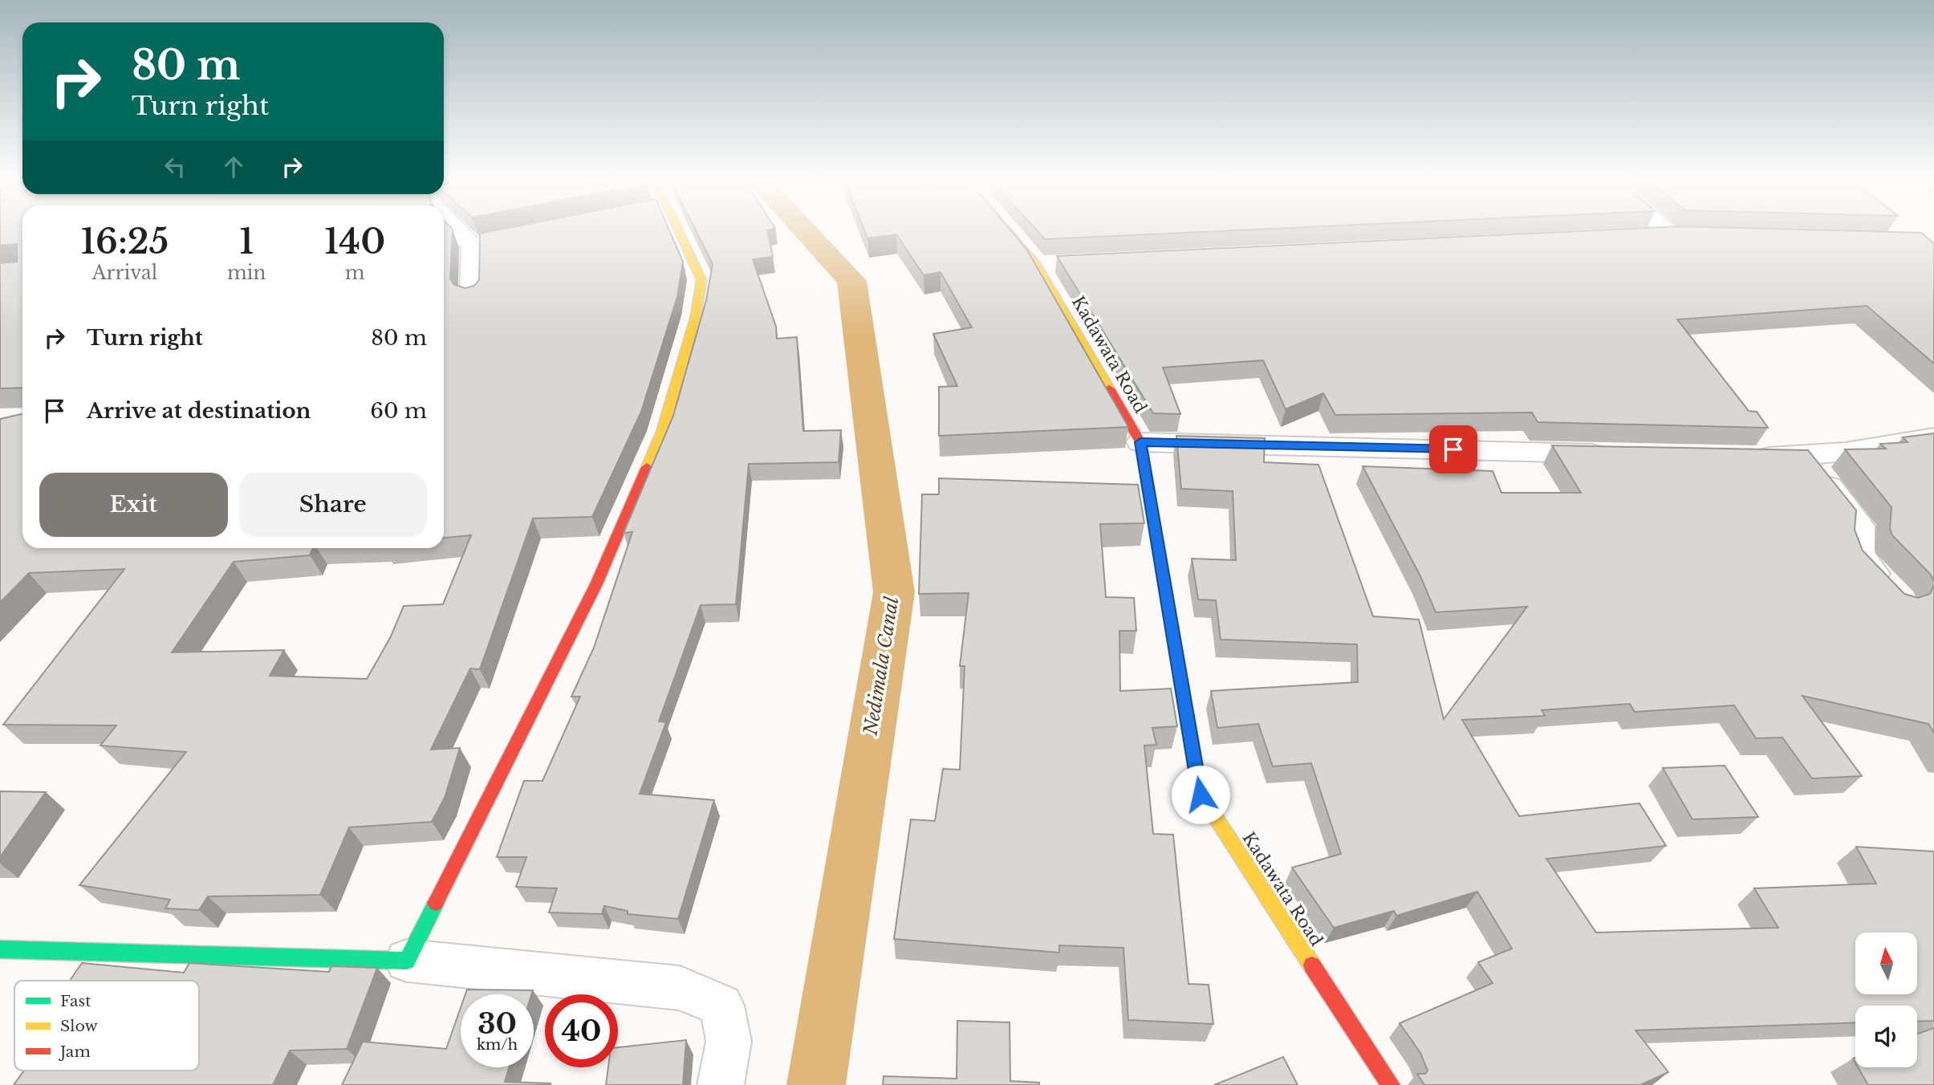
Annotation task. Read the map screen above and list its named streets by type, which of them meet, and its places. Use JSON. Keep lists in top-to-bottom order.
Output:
{
  "streets": {
    "street": ["Kadawata Road"]
  },
  "water": ["Nedimala Canal"],
  "legend": ["Fast", "Slow", "Jam"],
  "north": "top",
  "page": {
    "turn": ["80 m", "Turn right"],
    "eta": [
      "16:25",
      "Arrival",
      "1",
      "min",
      "140",
      "m"
    ],
    "list": [
      {
        "name": "Turn right",
        "value": "80 m"
      },
      {
        "name": "Arrive at destination",
        "value": "60 m"
      }
    ],
    "buttons": ["Exit", "Share"],
    "speed": "30 km/h",
    "limit": "40"
  }
}
